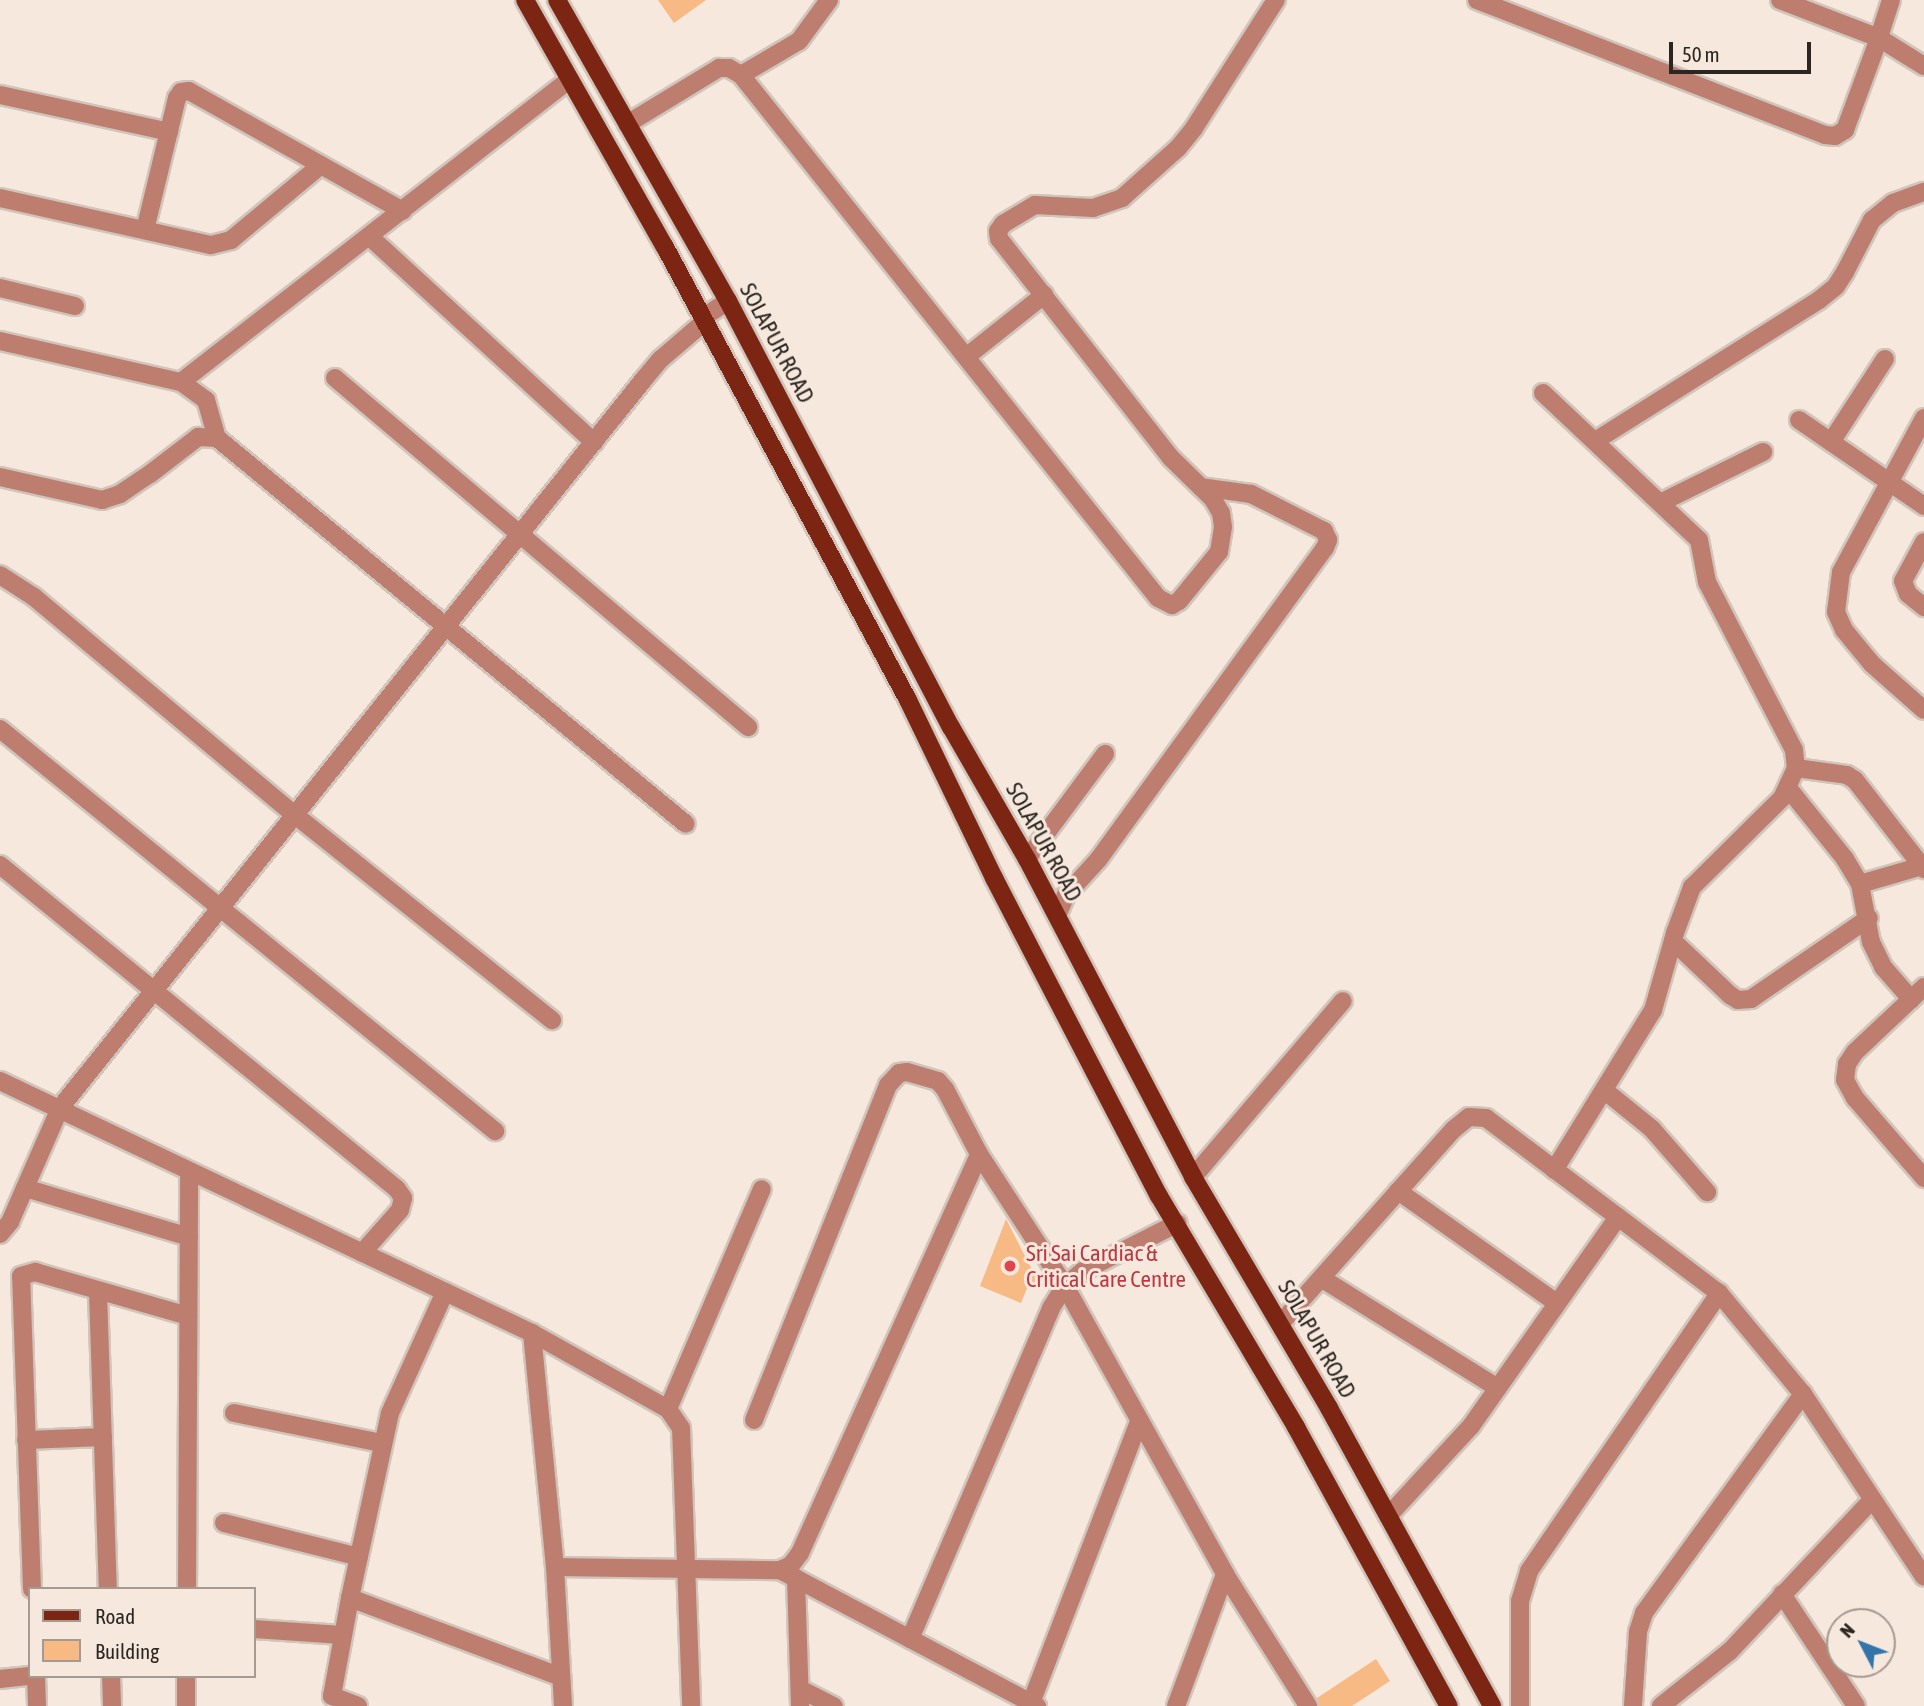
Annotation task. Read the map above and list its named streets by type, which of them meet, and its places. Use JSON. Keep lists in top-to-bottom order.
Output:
{
  "streets": {
    "main road": ["SOLAPUR ROAD"]
  },
  "places": ["Sri Sai Cardiac & Critical Care Centre"],
  "legend": ["Road", "Building"],
  "scale_bar": "50 m",
  "north": "top left"
}
